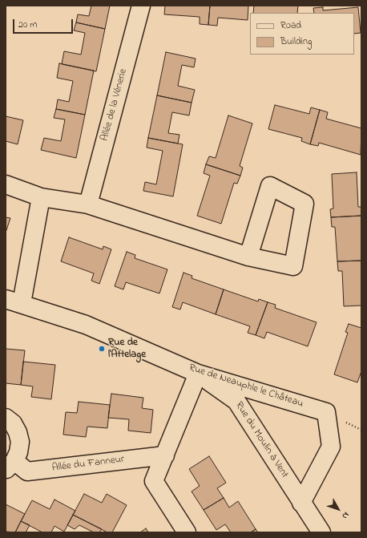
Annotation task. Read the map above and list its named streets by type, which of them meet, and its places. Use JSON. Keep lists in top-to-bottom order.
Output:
{
  "streets": {
    "street": [
      "Allée de la Vénerie",
      "Rue de Neauphle le Château",
      "Rue du Moulin à Vent",
      "Allée du Fanneur"
    ]
  },
  "crossings": [
    ["Rue de Neauphle le Château", "Rue du Moulin à Vent"]
  ],
  "places": ["Rue de l'Attelage"],
  "legend": ["Road", "Building"],
  "scale_bar": "20 m",
  "north": "bottom right"
}
